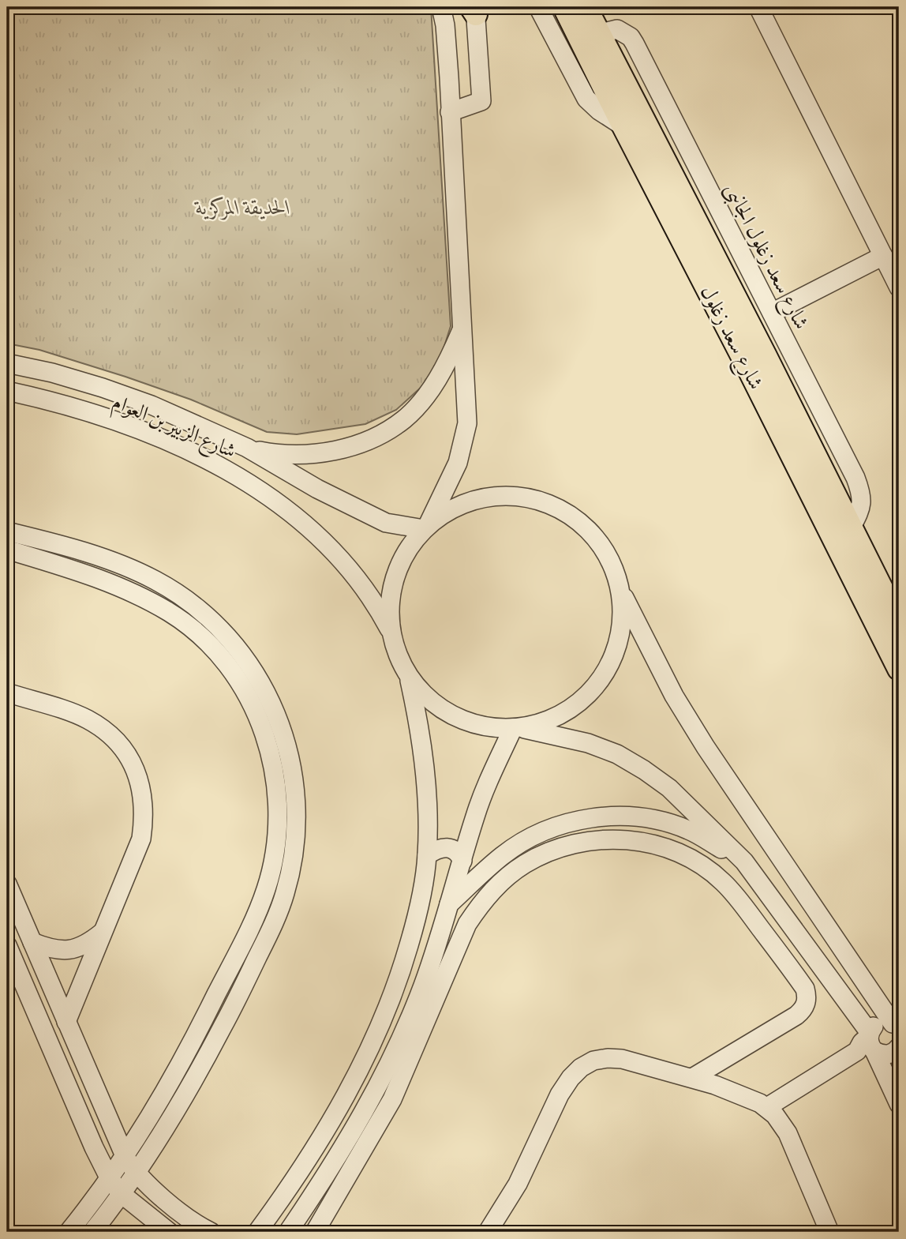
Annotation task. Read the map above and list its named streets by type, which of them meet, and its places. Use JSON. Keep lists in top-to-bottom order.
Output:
{
  "streets": {
    "main road": ["شارع سعد زغلول"],
    "street": ["شارع سعد زغلول الجانبى", "شارع الزبير بن العوام"]
  },
  "crossings": [
    ["شارع سعد زغلول الجانبى", "شارع سعد زغلول"]
  ],
  "parks": ["الحديقة المركزية"]
}
